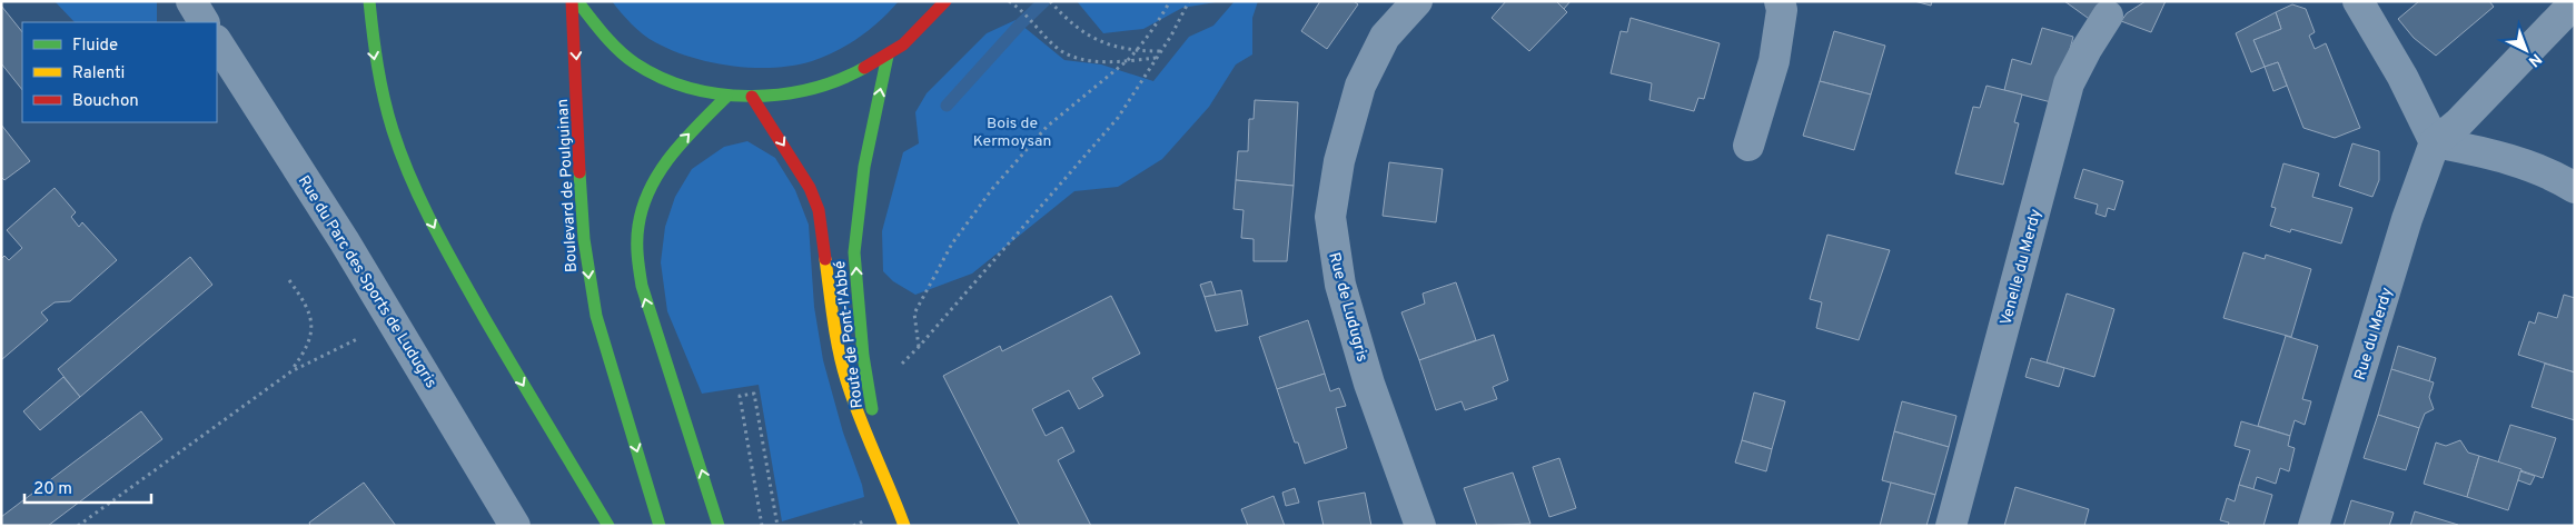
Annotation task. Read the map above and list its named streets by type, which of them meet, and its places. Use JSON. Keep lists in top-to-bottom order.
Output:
{
  "streets": {
    "main road": ["Boulevard de Poulguinan", "Route de Pont-l'Abbé"],
    "street": [
      "Venelle du Merdy",
      "Rue du Parc des Sports de Ludugris",
      "Rue de Ludugris",
      "Rue du Merdy"
    ]
  },
  "parks": ["Bois de Kermoysan"],
  "legend": ["Fluide", "Ralenti", "Bouchon"],
  "scale_bar": "20 m",
  "north": "bottom right"
}
